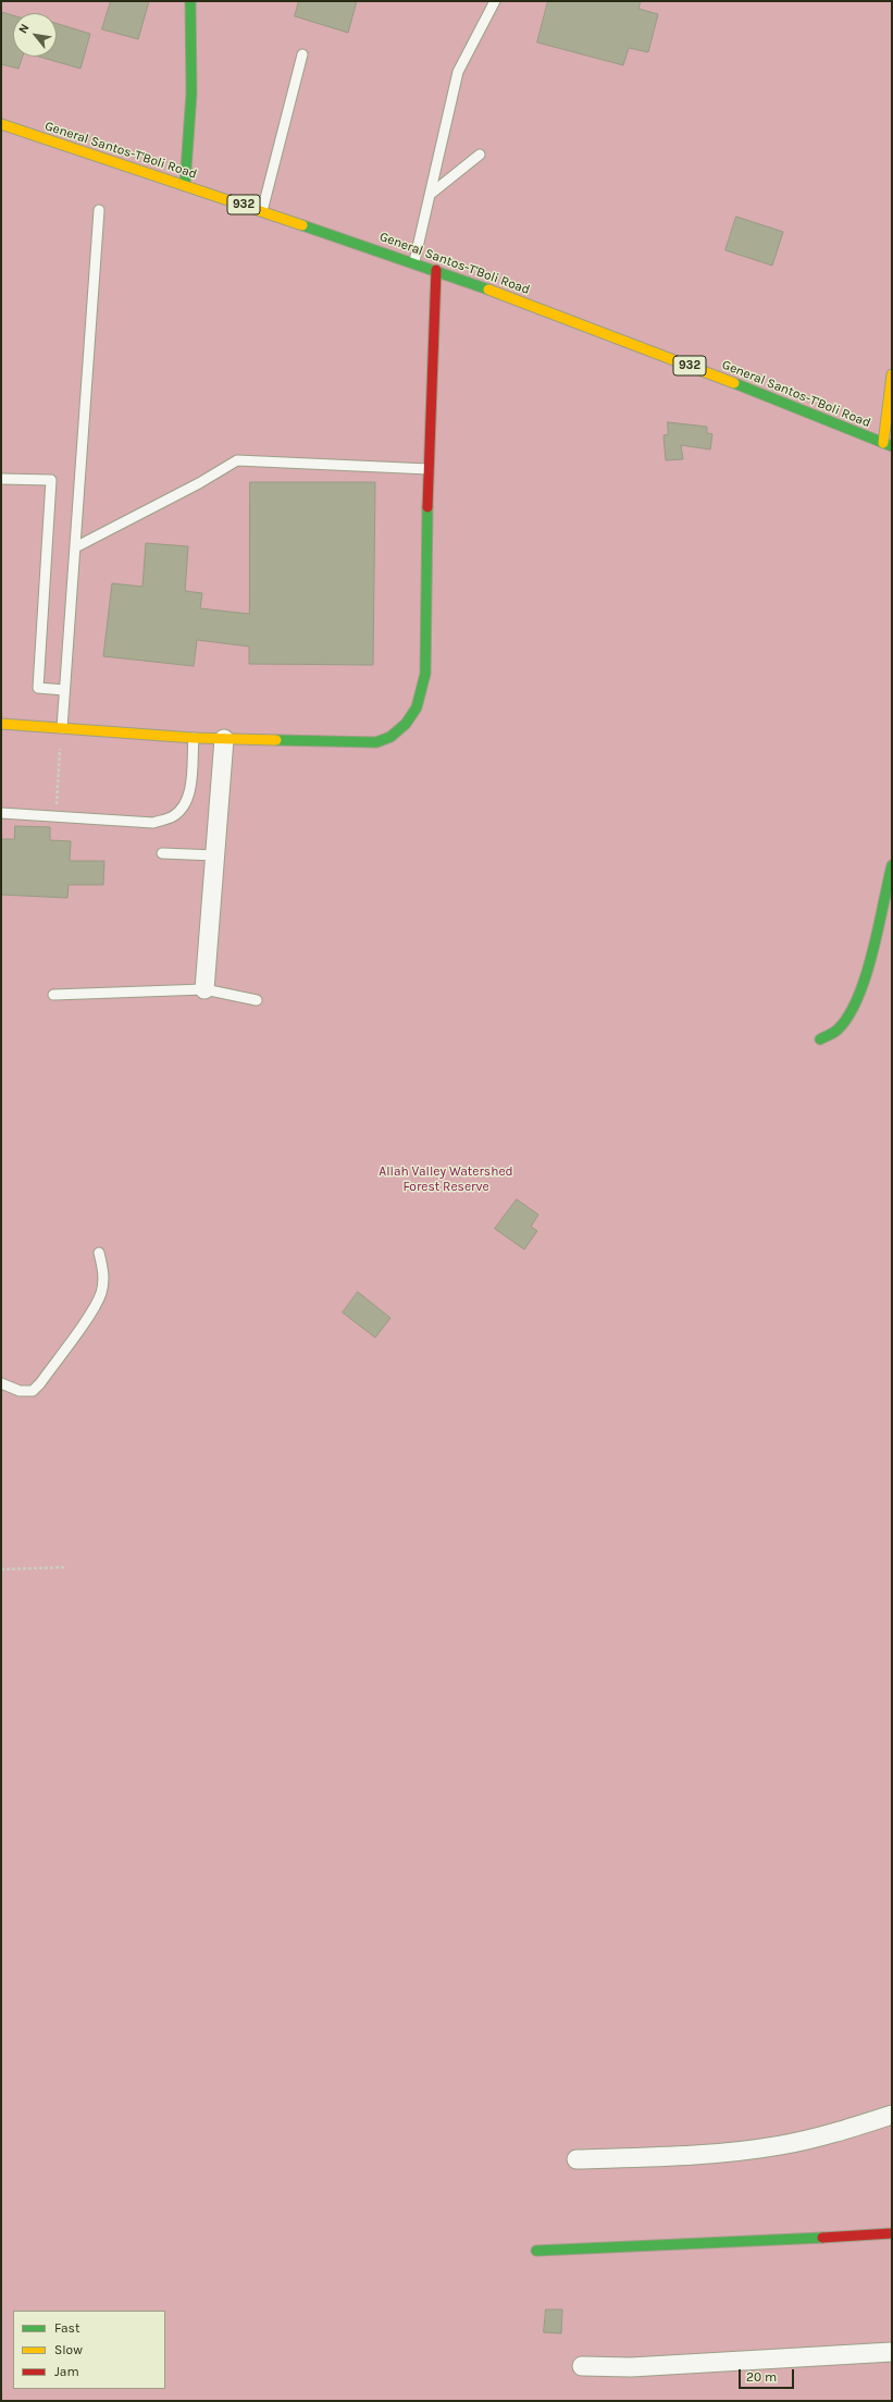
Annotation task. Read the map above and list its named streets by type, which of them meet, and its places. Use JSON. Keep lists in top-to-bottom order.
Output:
{
  "streets": {
    "street": ["General Santos-T'Boli Road", "932"]
  },
  "parks": ["Allah Valley Watershed Forest Reserve"],
  "legend": ["Fast", "Slow", "Jam"],
  "scale_bar": "20 m",
  "north": "top left"
}
